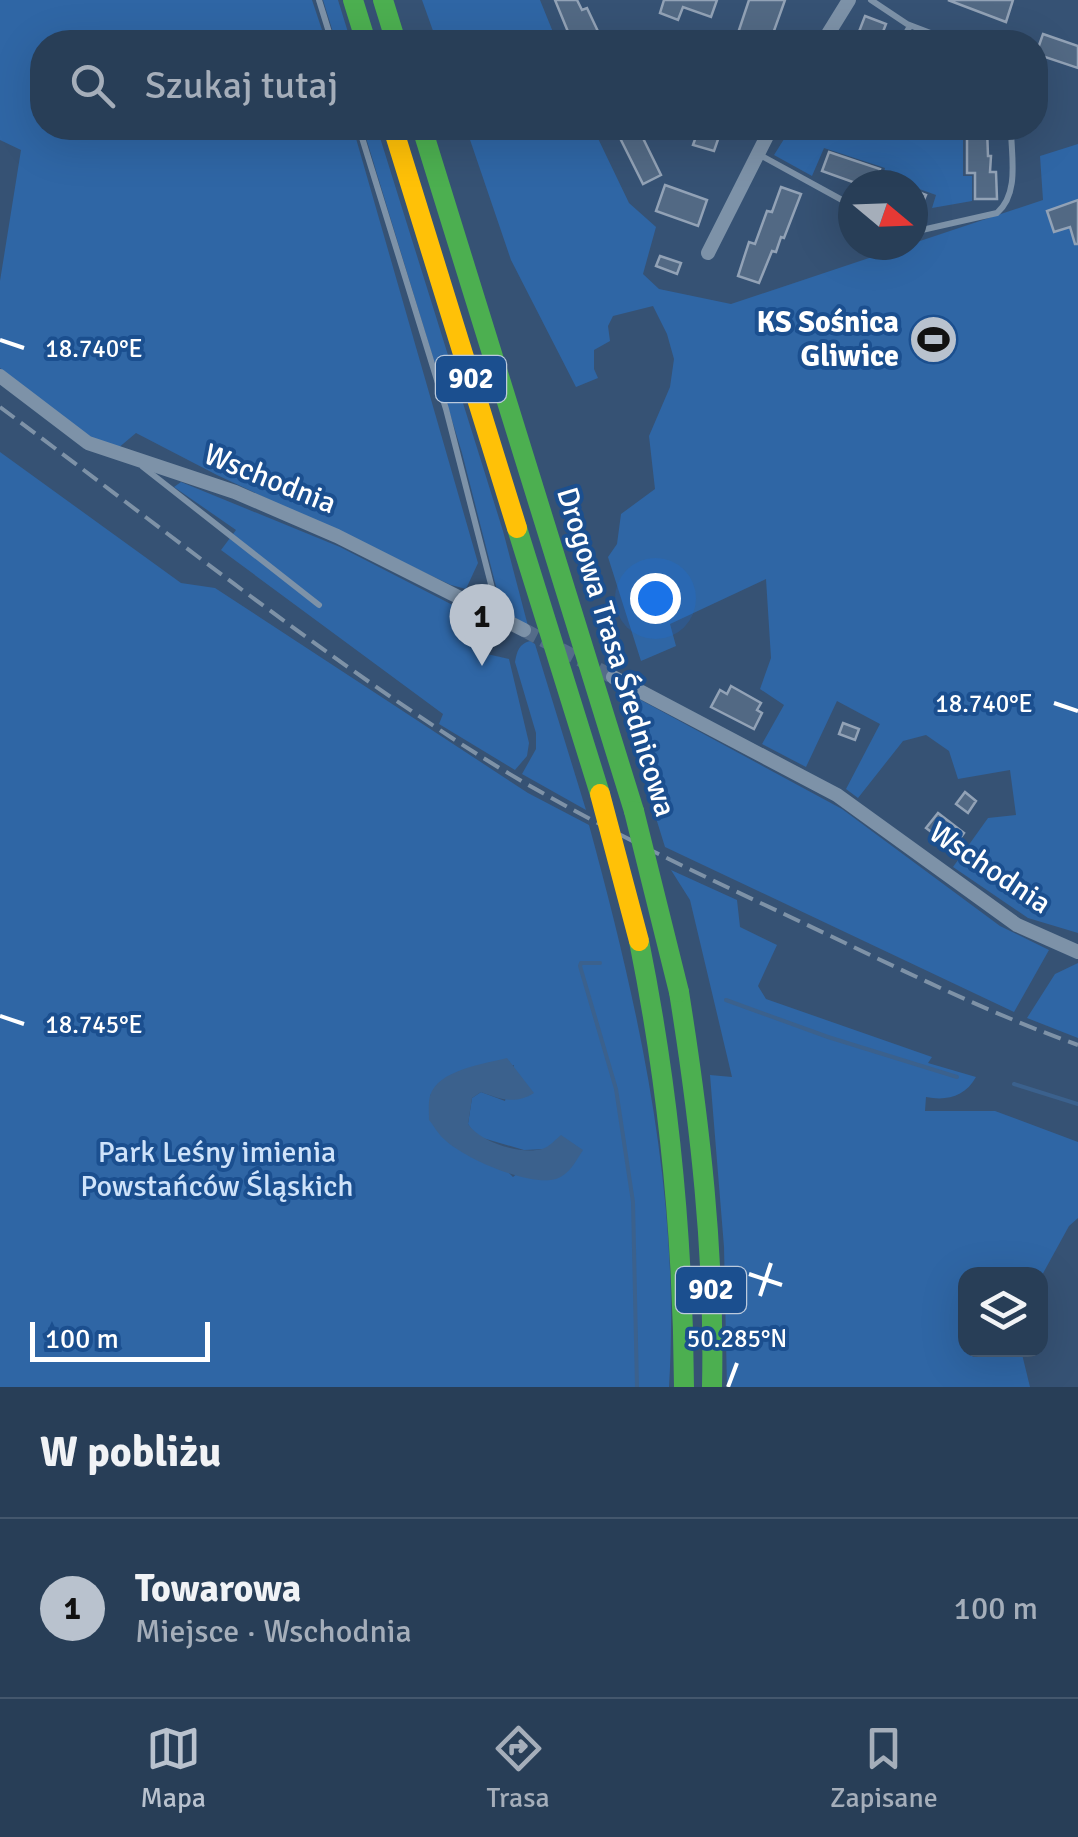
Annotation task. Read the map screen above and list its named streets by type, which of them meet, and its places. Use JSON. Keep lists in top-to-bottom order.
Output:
{
  "streets": {
    "main road": ["902", "Drogowa Trasa Średnicowa"],
    "street": ["Wschodnia"]
  },
  "parks": ["Park Leśny imienia Powstańców Śląskich"],
  "places": {
    "sports": ["KS Sośnica Gliwice"]
  },
  "scale_bar": "100 m",
  "north": "right",
  "page": {
    "search": "Szukaj tutaj",
    "pins": "1",
    "scale": "100 m",
    "heading": "W pobliżu",
    "list": [
      {
        "mark": "1",
        "name": "Towarowa",
        "note": "Miejsce · Wschodnia",
        "value": "100 m"
      }
    ],
    "nav": ["Mapa", "Trasa", "Zapisane"]
  },
  "coordinates": ["18.740°E", "18.745°E", "50.285°N"]
}
